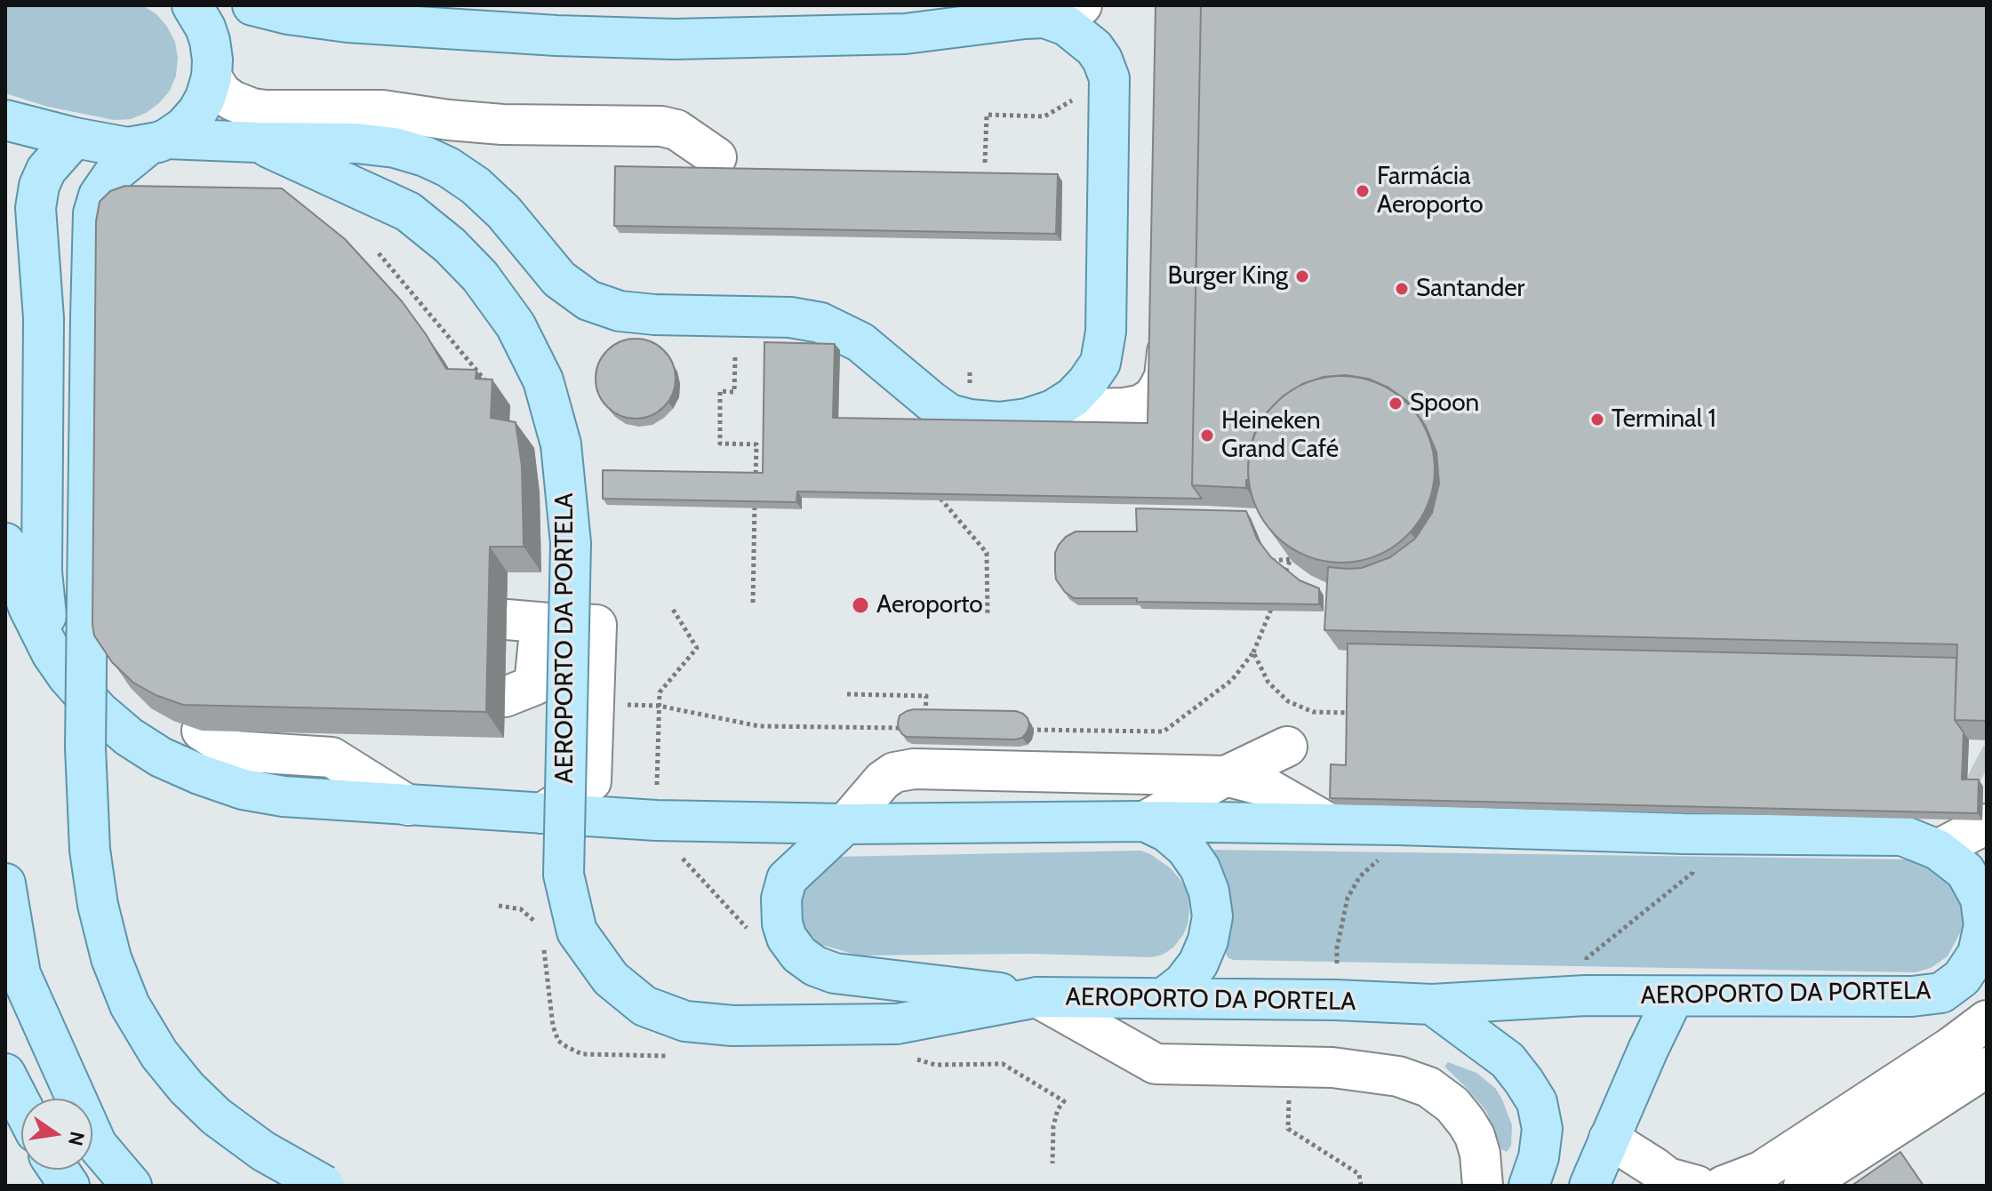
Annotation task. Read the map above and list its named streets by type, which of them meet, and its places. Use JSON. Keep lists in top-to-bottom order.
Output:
{
  "streets": {
    "main road": ["AEROPORTO DA PORTELA"]
  },
  "places": [
    "Farmácia Aeroporto",
    "Burger King",
    "Santander",
    "Spoon",
    "Terminal 1",
    "Heineken Grand Café",
    "Aeroporto"
  ],
  "north": "right"
}
